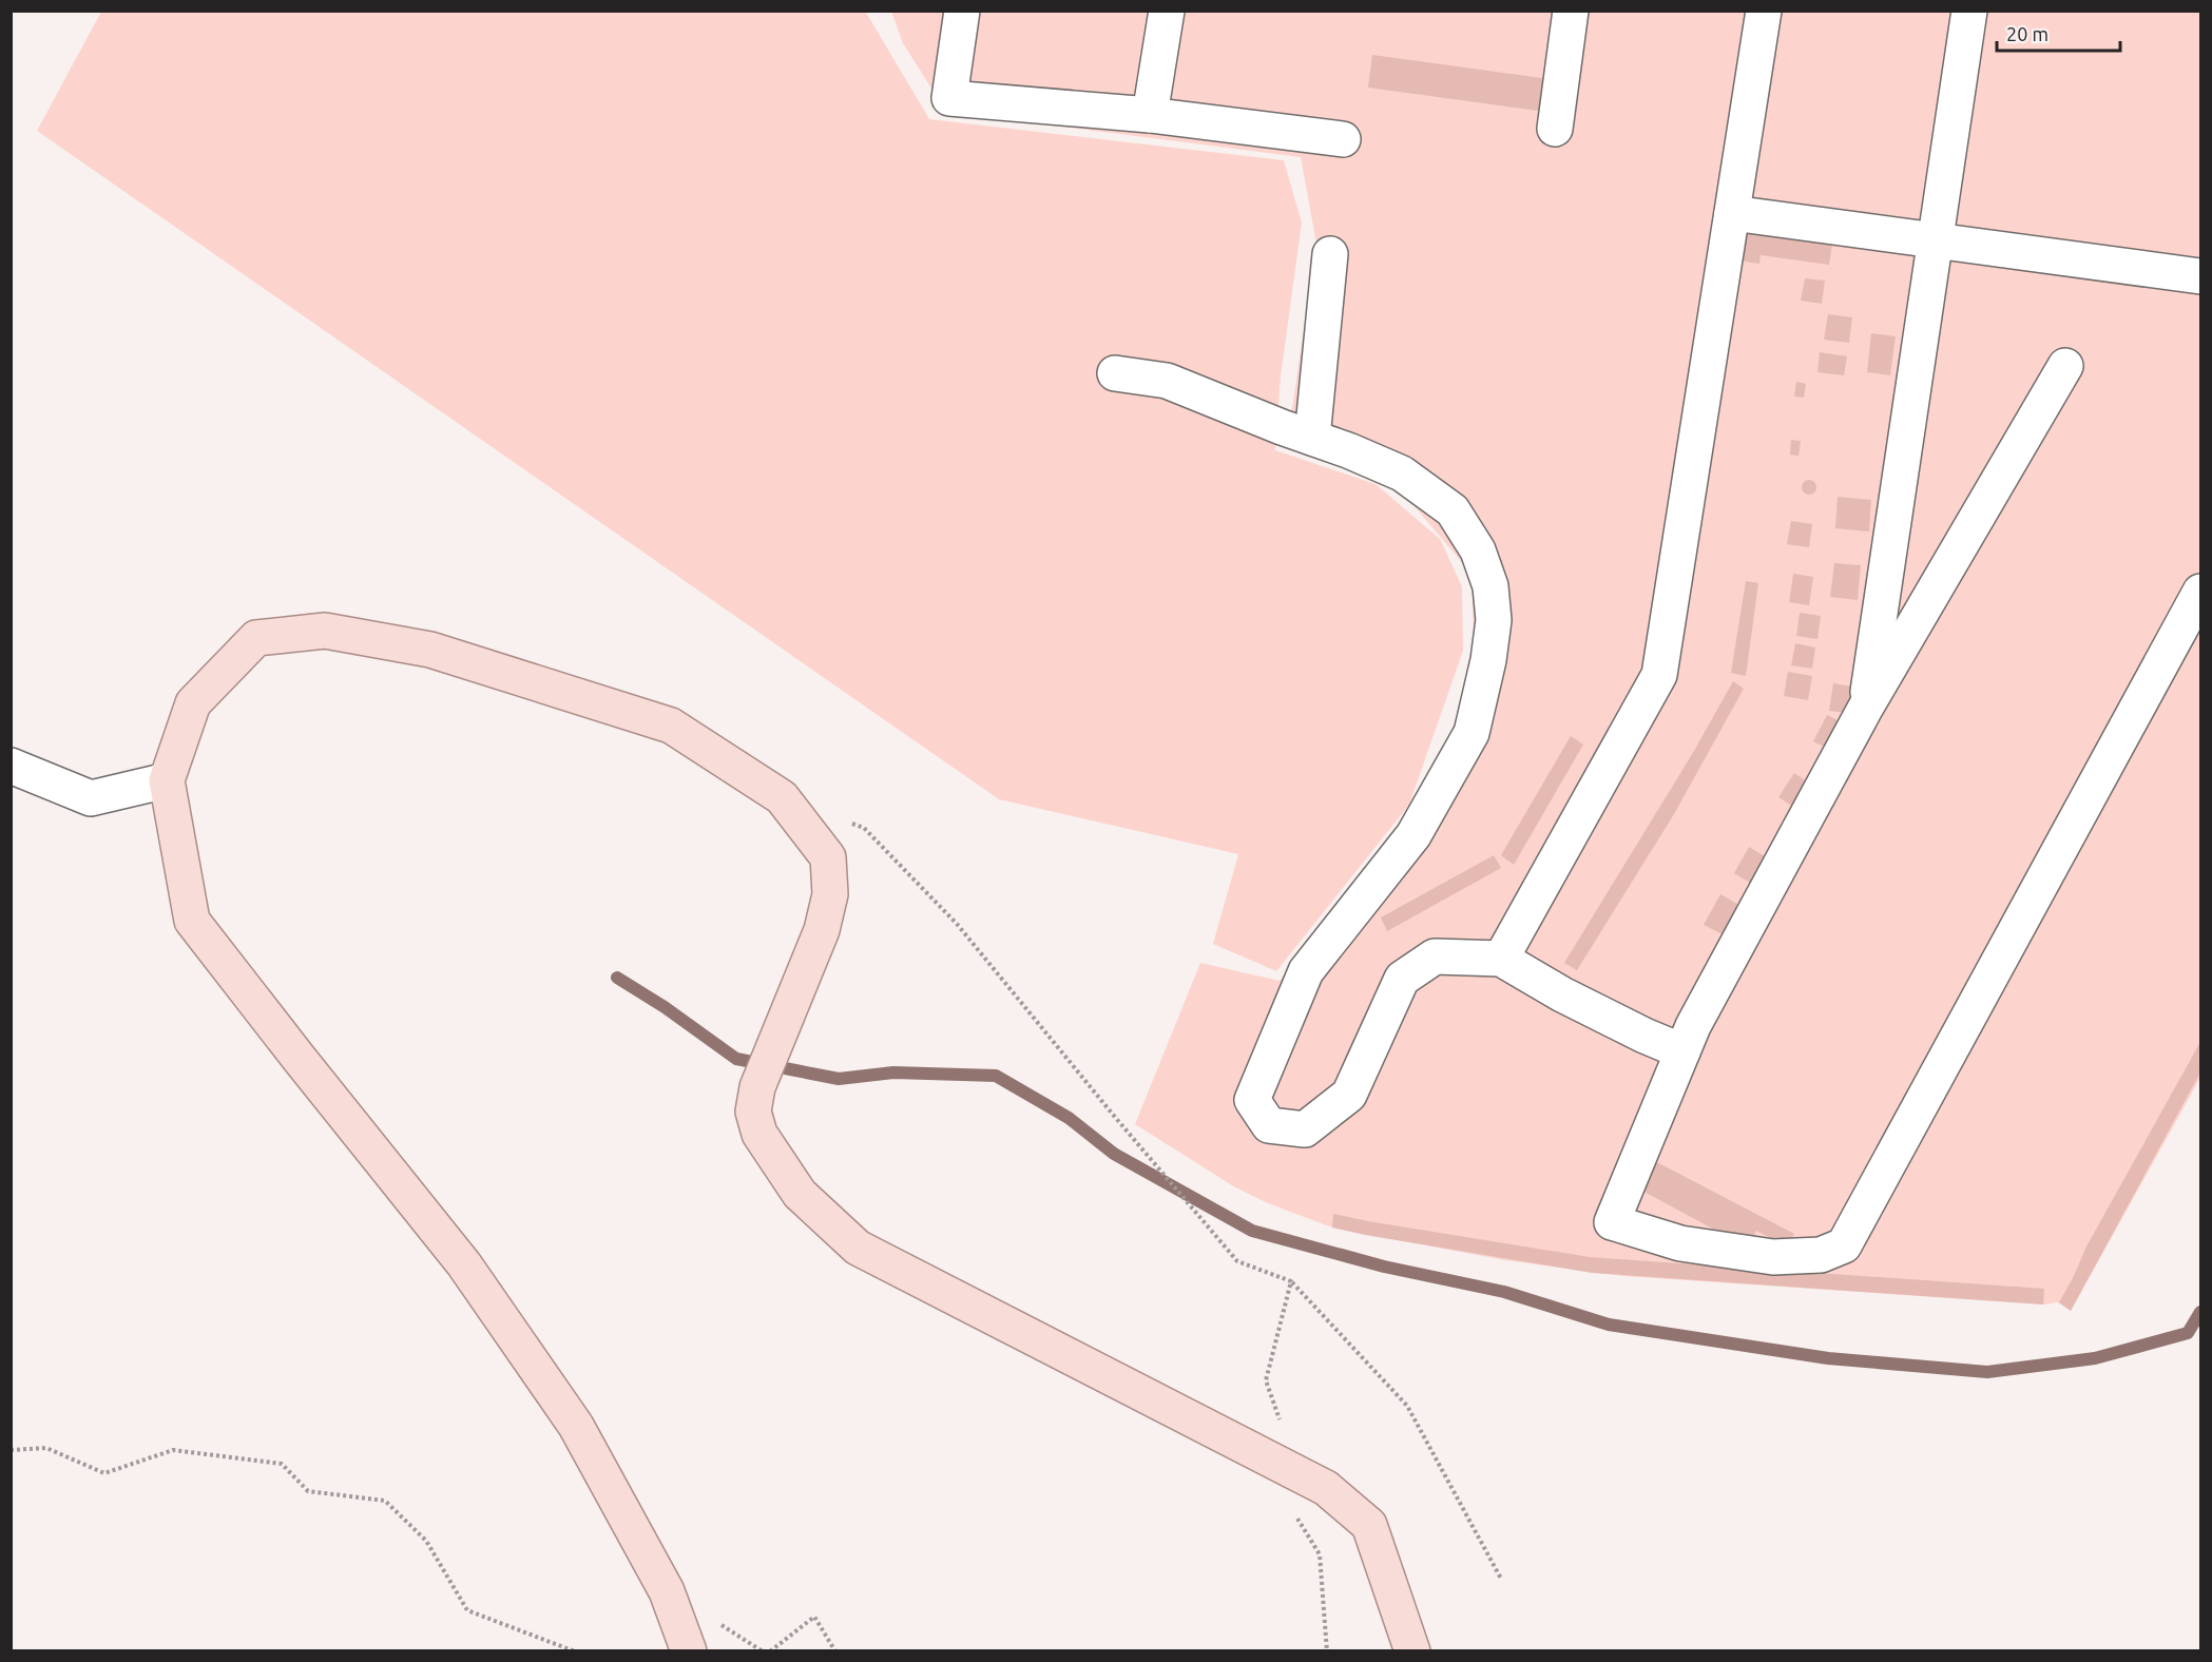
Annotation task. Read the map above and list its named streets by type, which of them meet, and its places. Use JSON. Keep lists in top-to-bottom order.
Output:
{
  "scale_bar": "20 m"
}
